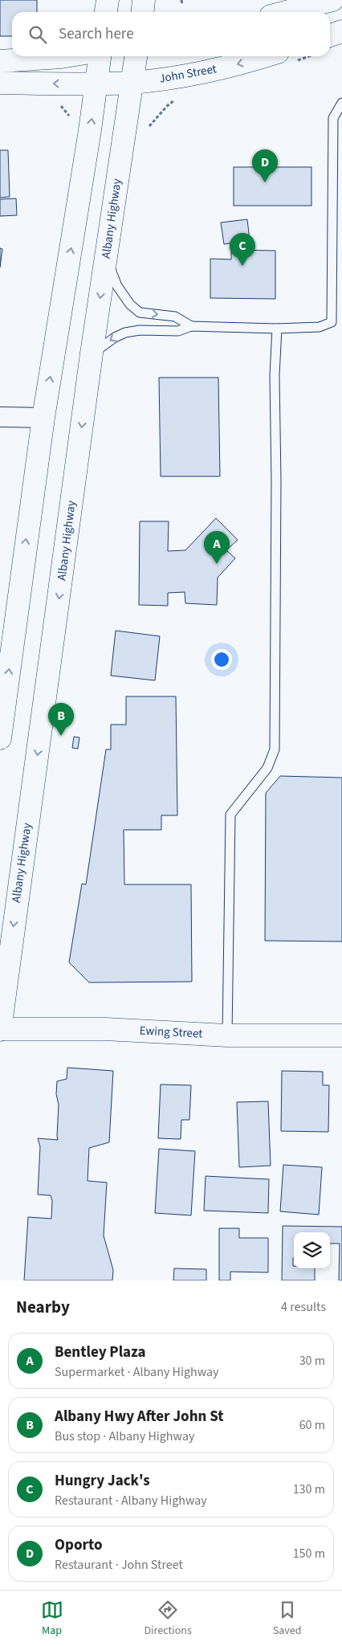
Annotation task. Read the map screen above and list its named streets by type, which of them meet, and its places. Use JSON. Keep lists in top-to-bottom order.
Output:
{
  "streets": {
    "main road": ["John Street", "Albany Highway", "Ewing Street"]
  },
  "crossings": [
    ["John Street", "Albany Highway"],
    ["Albany Highway", "Ewing Street"]
  ],
  "one_way": ["John Street"],
  "page": {
    "search": "Search here",
    "pins": [
      "D",
      "C",
      "A",
      "B"
    ],
    "heading": ["Nearby", "4 results"],
    "list": [
      {
        "mark": "A",
        "name": "Bentley Plaza",
        "note": "Supermarket · Albany Highway",
        "value": "30 m"
      },
      {
        "mark": "B",
        "name": "Albany Hwy After John St",
        "note": "Bus stop · Albany Highway",
        "value": "60 m"
      },
      {
        "mark": "C",
        "name": "Hungry Jack's",
        "note": "Restaurant · Albany Highway",
        "value": "130 m"
      },
      {
        "mark": "D",
        "name": "Oporto",
        "note": "Restaurant · John Street",
        "value": "150 m"
      }
    ],
    "nav": ["Map", "Directions", "Saved"]
  }
}
